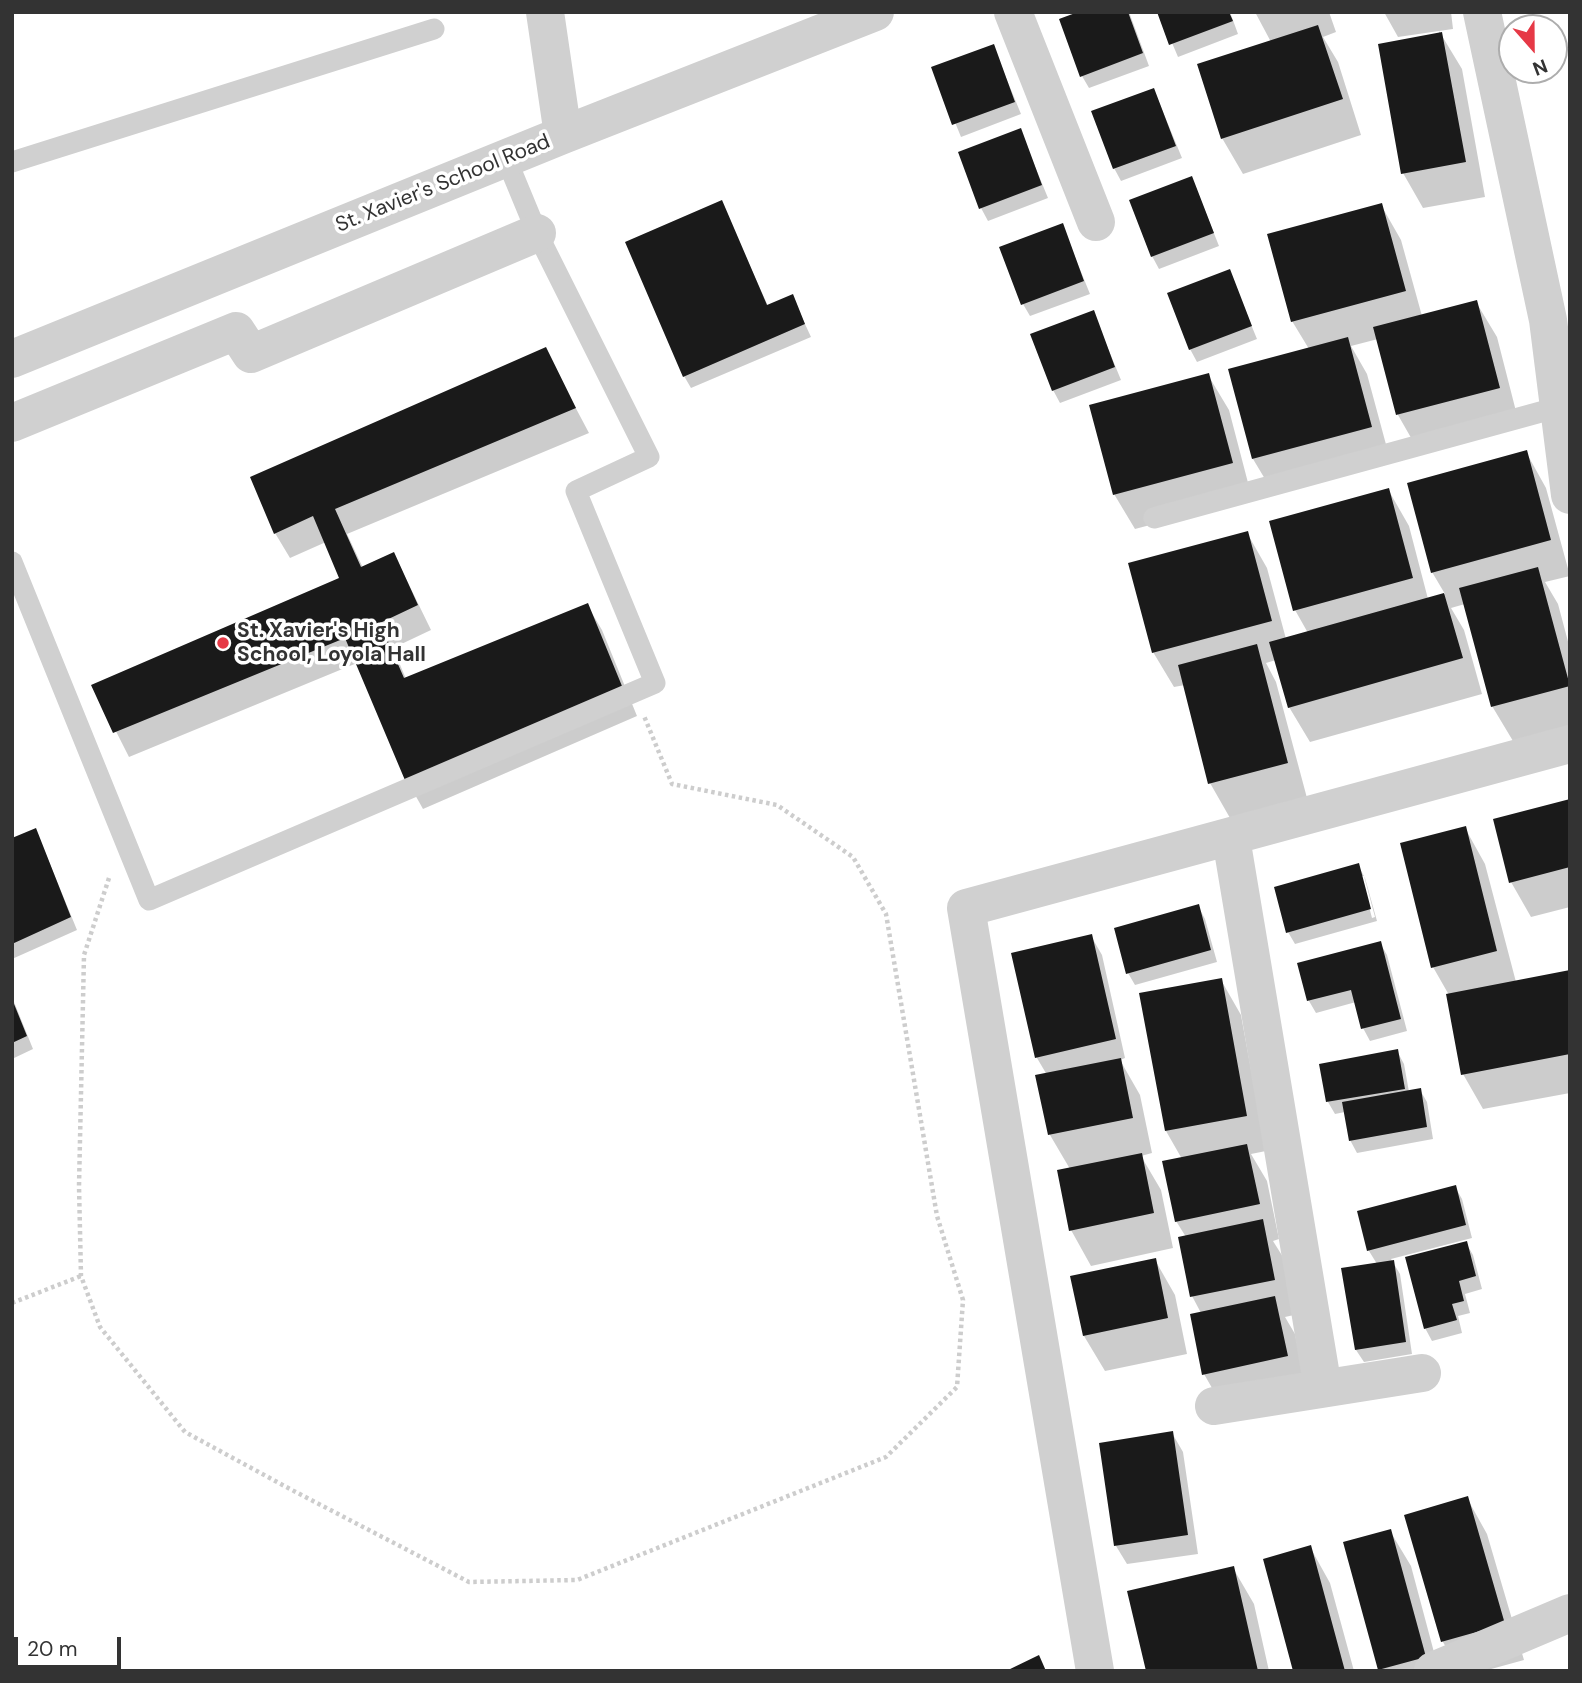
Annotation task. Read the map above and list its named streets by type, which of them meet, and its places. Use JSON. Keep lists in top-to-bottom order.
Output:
{
  "streets": {
    "street": ["St. Xavier's School Road"]
  },
  "places": ["St. Xavier's High School, Loyola Hall"],
  "scale_bar": "20 m",
  "north": "bottom"
}
